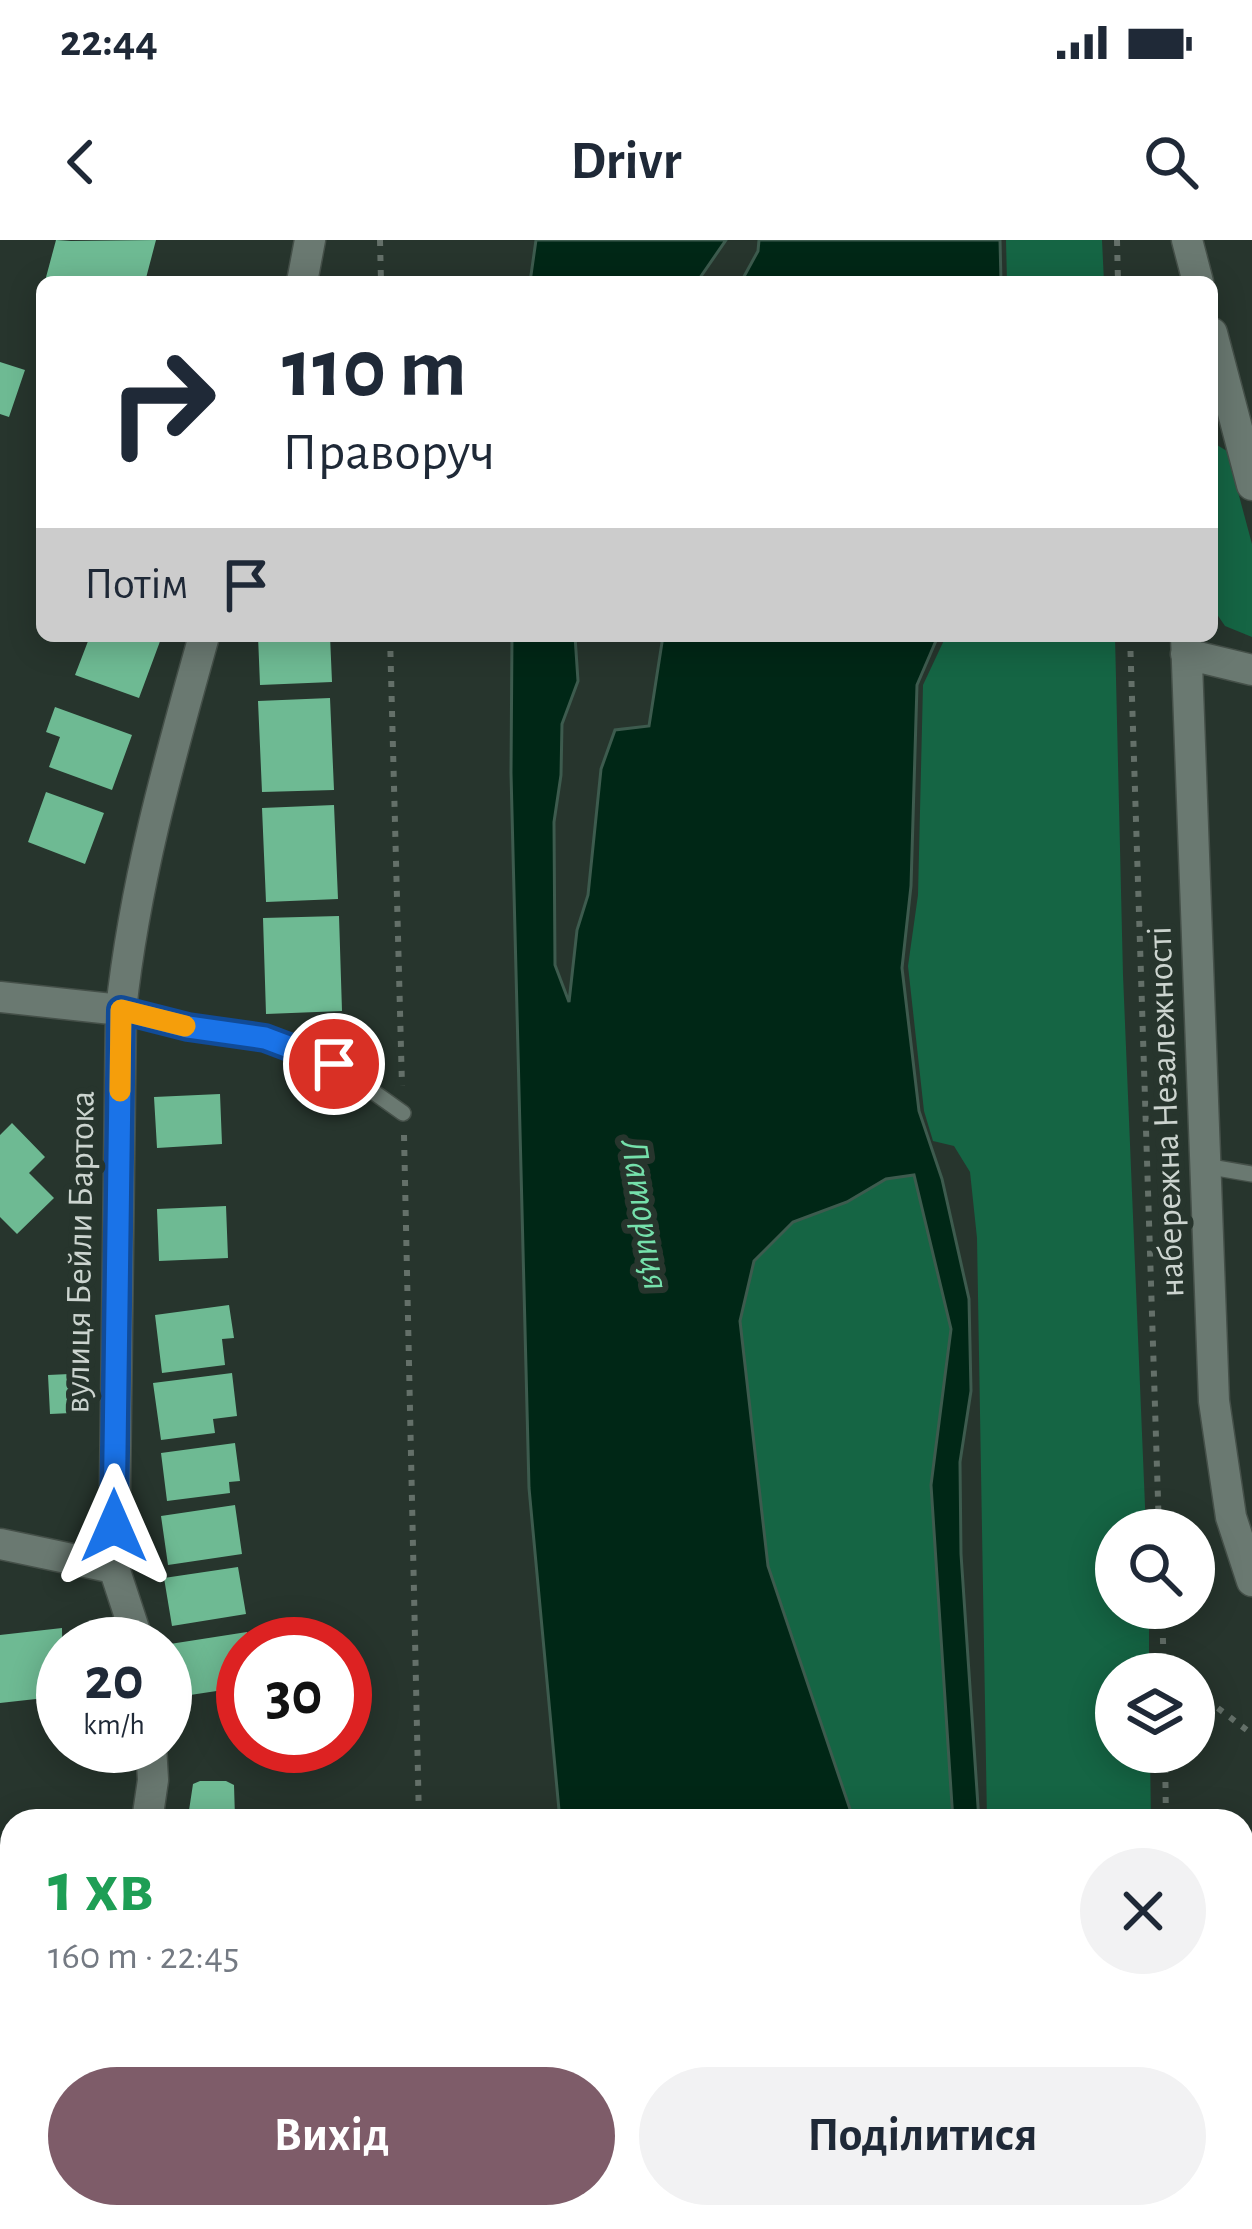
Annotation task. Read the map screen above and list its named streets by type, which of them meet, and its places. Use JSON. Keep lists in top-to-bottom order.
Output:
{
  "streets": {
    "street": ["набережна Незалежності", "вулиця Бейли Бартока"]
  },
  "water": ["Латориця"],
  "page": {
    "status": "22:44",
    "header": "Drivr",
    "turn": ["110 m", "Праворуч"],
    "then": "Потім",
    "speed": "20 km/h",
    "limit": "30",
    "heading": ["1 хв", "160 m · 22:45"],
    "buttons": ["Вихід", "Поділитися"]
  }
}
